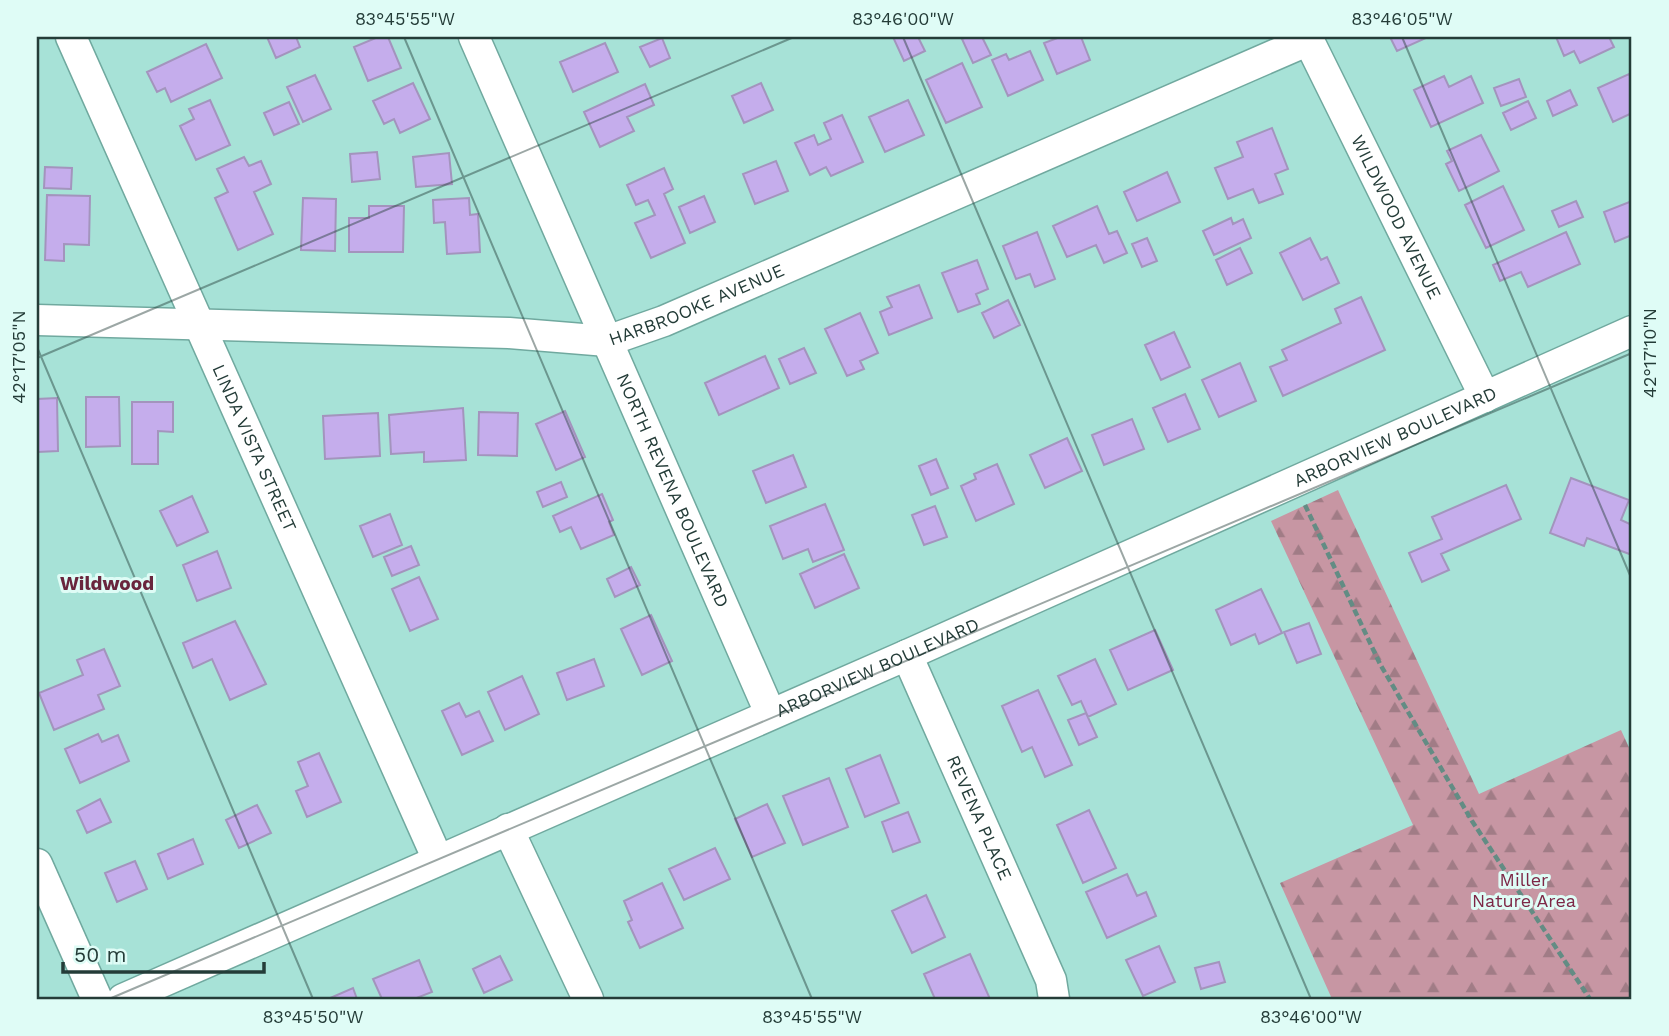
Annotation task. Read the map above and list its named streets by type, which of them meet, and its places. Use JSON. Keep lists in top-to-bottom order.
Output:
{
  "streets": {
    "street": [
      "WILDWOOD AVENUE",
      "HARBROOKE AVENUE",
      "ARBORVIEW BOULEVARD",
      "LINDA VISTA STREET",
      "NORTH REVENA BOULEVARD",
      "REVENA PLACE"
    ]
  },
  "crossings": [
    ["WILDWOOD AVENUE", "HARBROOKE AVENUE"],
    ["WILDWOOD AVENUE", "ARBORVIEW BOULEVARD"],
    ["HARBROOKE AVENUE", "LINDA VISTA STREET"],
    ["HARBROOKE AVENUE", "NORTH REVENA BOULEVARD"],
    ["ARBORVIEW BOULEVARD", "LINDA VISTA STREET"],
    ["ARBORVIEW BOULEVARD", "NORTH REVENA BOULEVARD"],
    ["ARBORVIEW BOULEVARD", "REVENA PLACE"]
  ],
  "districts": ["Wildwood"],
  "parks": ["Miller Nature Area"],
  "scale_bar": "50 m",
  "coordinates": [
    "83°45'55\"W",
    "83°46'00\"W",
    "83°46'05\"W",
    "42°17'10\"N",
    "42°17'05\"N",
    "83°45'50\"W"
  ]
}
